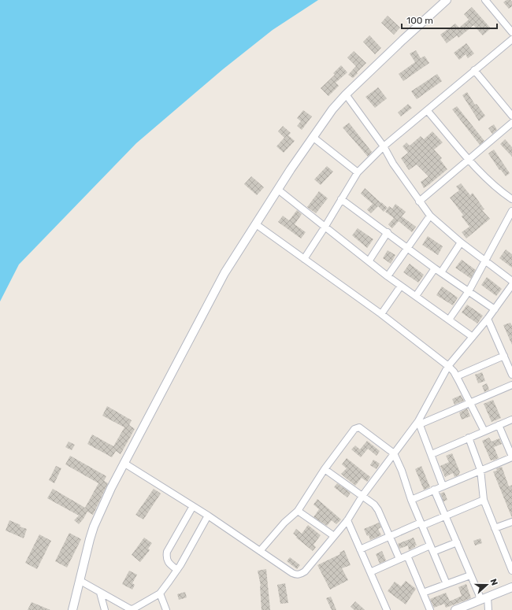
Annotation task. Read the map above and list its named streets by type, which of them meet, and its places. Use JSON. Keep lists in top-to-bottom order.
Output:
{
  "scale_bar": "100 m",
  "north": "right"
}
